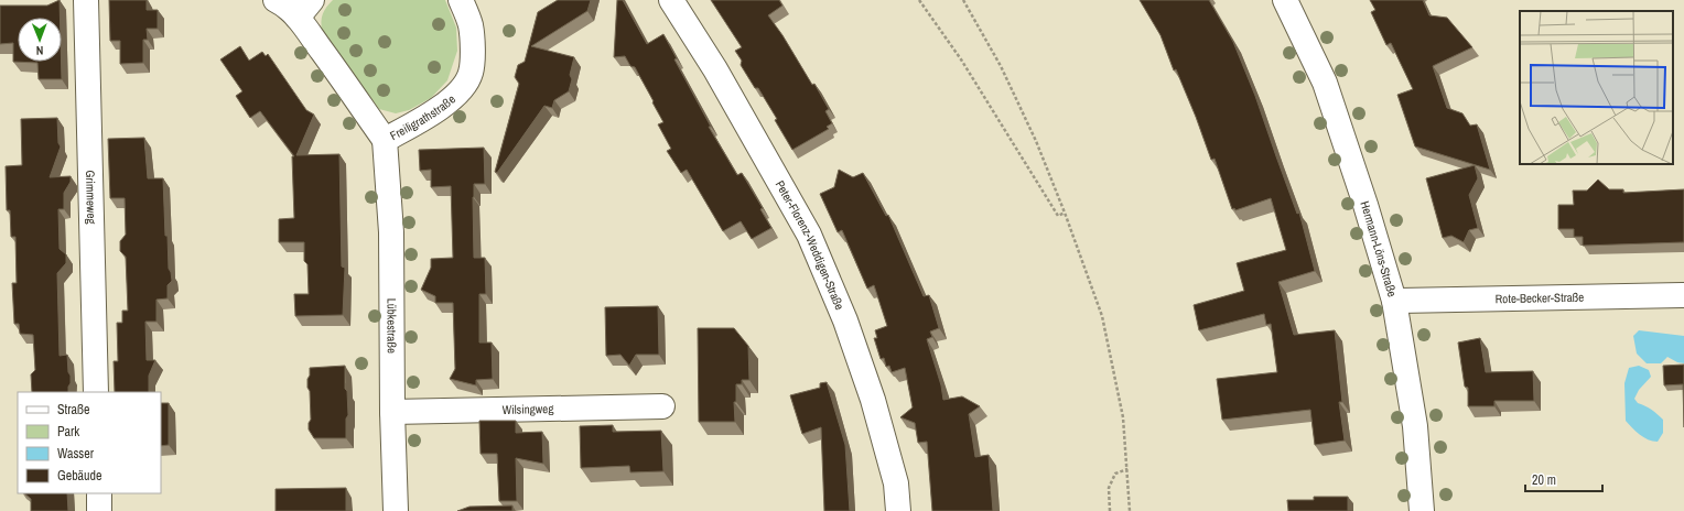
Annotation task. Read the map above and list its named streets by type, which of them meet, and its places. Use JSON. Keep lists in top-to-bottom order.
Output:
{
  "streets": {
    "street": [
      "Freiligrathstraße",
      "Grimmeweg",
      "Peter-Florenz-Weddigen-Straße",
      "Hermann-Löns-Straße",
      "Rote-Becker-Straße",
      "Lübkestraße",
      "Wilsingweg"
    ]
  },
  "crossings": [
    ["Freiligrathstraße", "Lübkestraße"],
    ["Hermann-Löns-Straße", "Rote-Becker-Straße"],
    ["Lübkestraße", "Wilsingweg"]
  ],
  "legend": [
    "Straße",
    "Park",
    "Wasser",
    "Gebäude"
  ],
  "scale_bar": "20 m",
  "north": "bottom"
}
